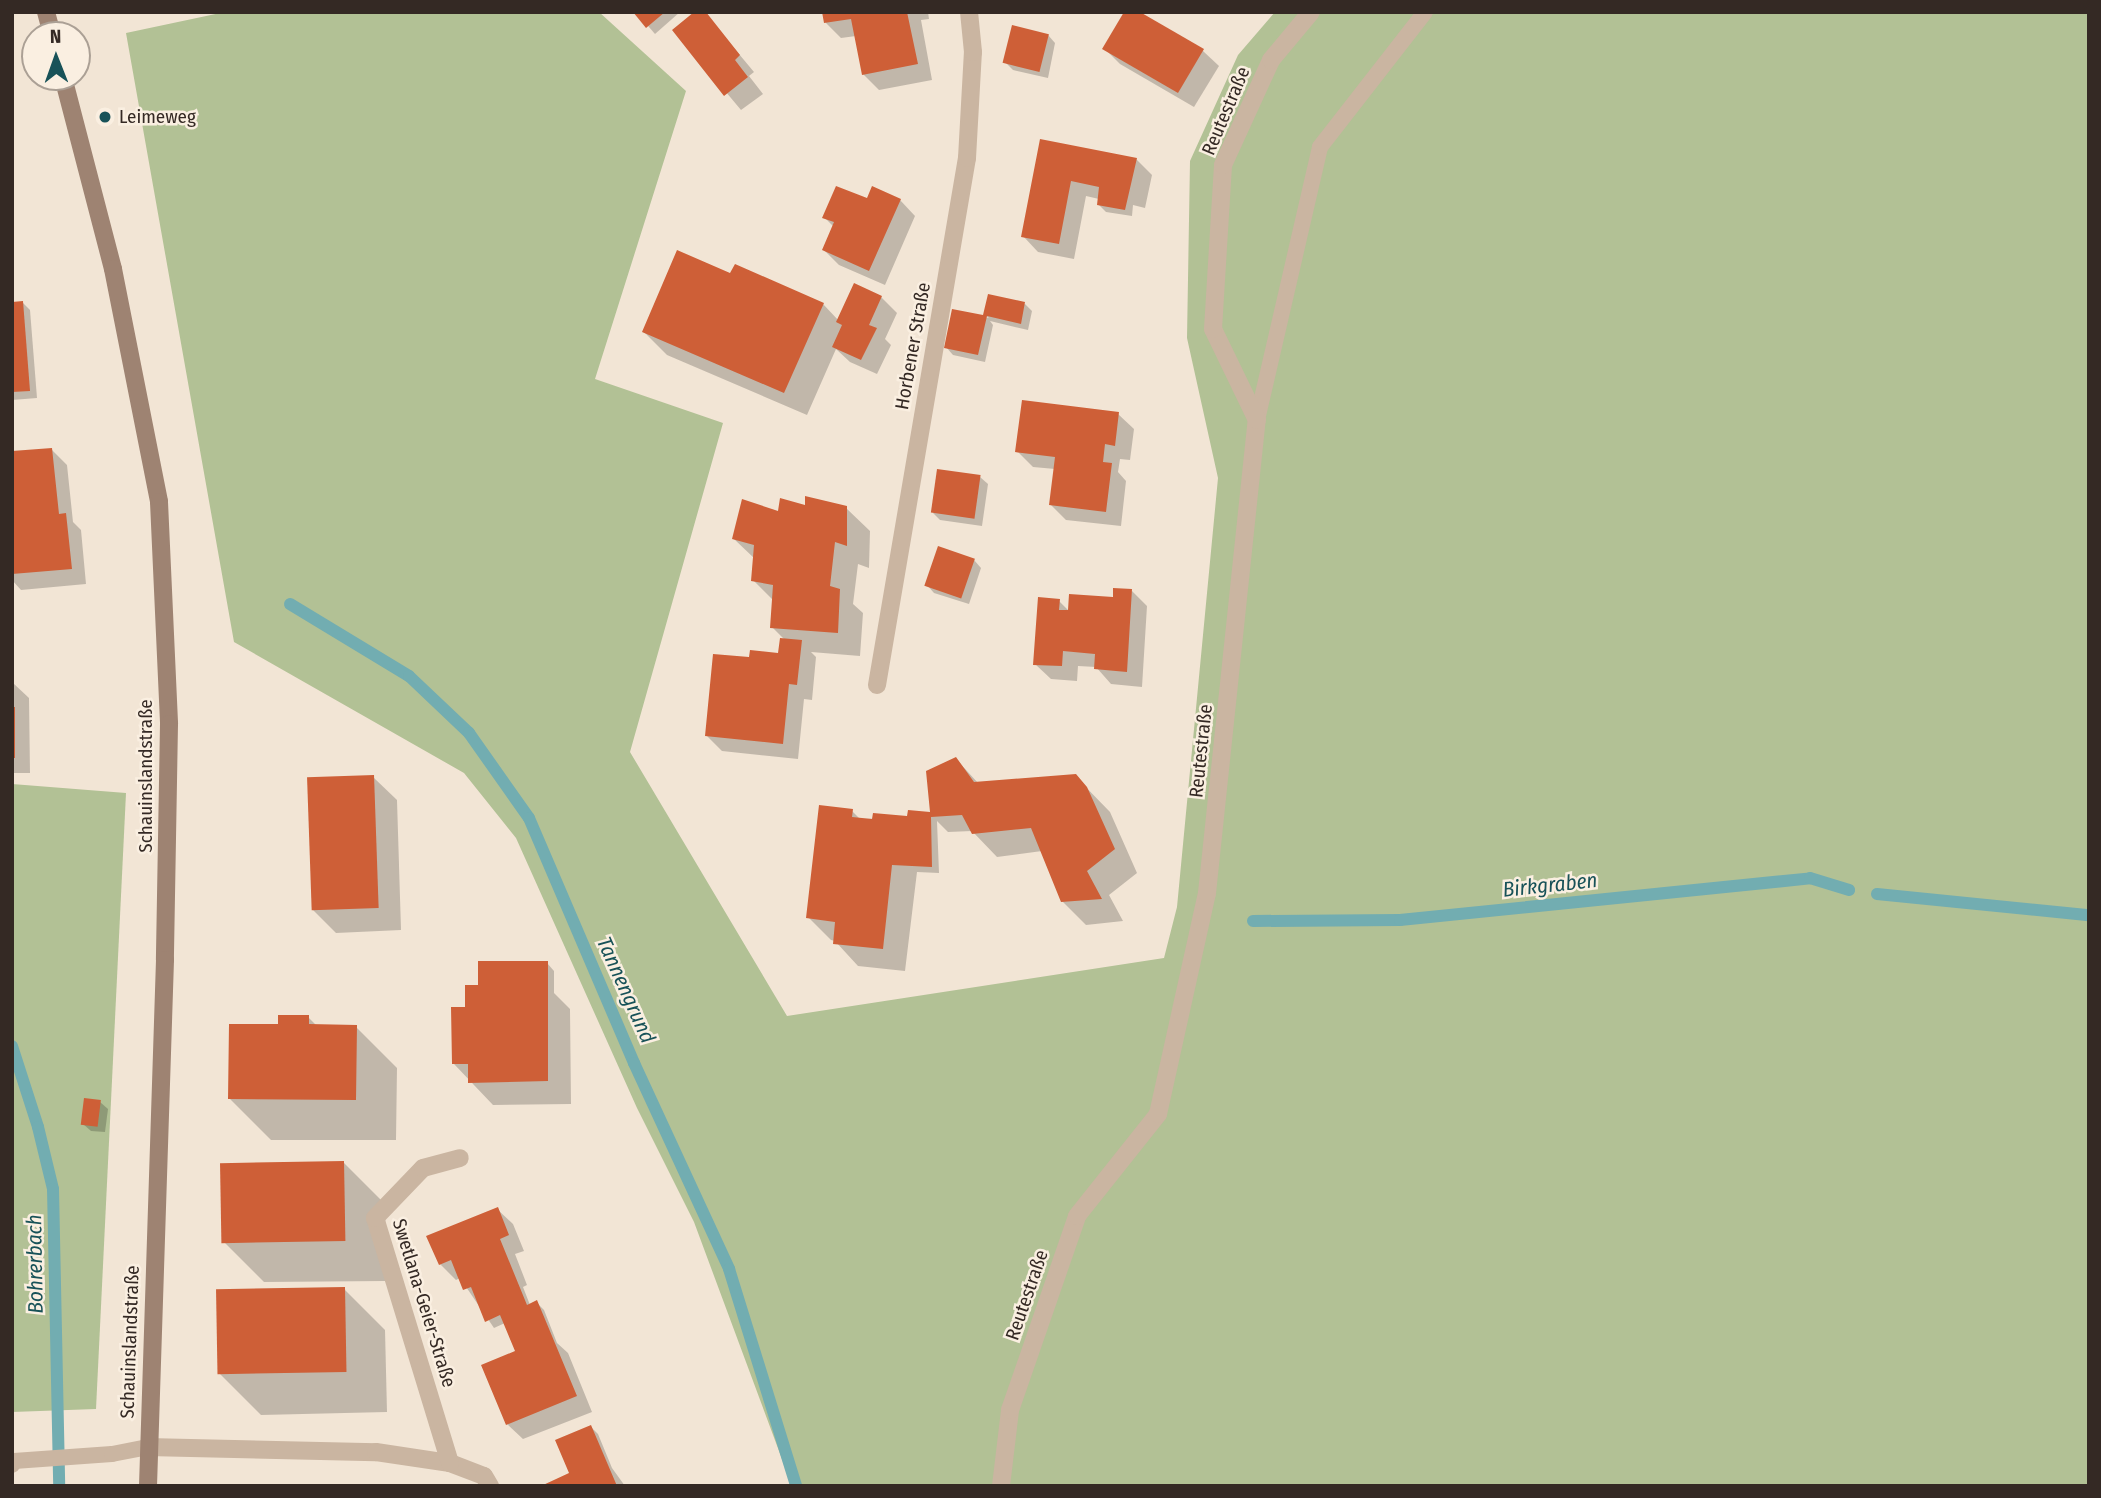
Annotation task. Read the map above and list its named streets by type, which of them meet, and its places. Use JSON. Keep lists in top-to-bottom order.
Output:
{
  "streets": {
    "main road": ["Schauinslandstraße"],
    "street": ["Reutestraße", "Horbener Straße", "Swetlana-Geier-Straße"]
  },
  "water": ["Birkgraben", "Tannengrund", "Bohrerbach"],
  "places": ["Leimeweg"],
  "north": "top"
}
